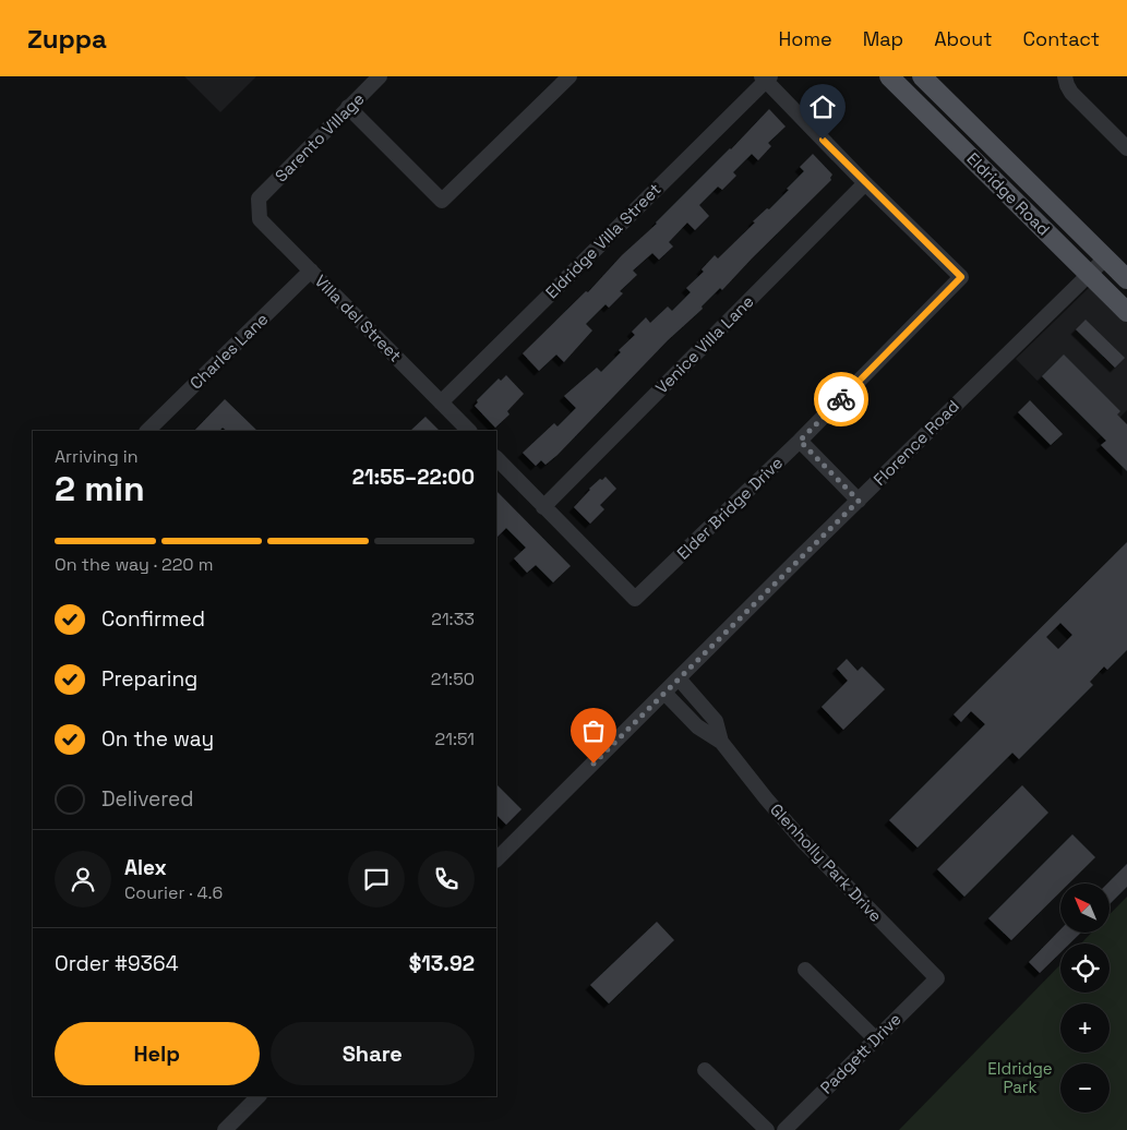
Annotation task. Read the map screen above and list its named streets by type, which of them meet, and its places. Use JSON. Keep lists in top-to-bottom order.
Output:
{
  "streets": {
    "main road": ["Eldridge Road"],
    "street": [
      "Sarento Village",
      "Eldridge Villa Street",
      "Villa del Street",
      "Venice Villa Lane",
      "Charles Lane",
      "Florence Road",
      "Elder Bridge Drive",
      "Glenholly Park Drive",
      "Padgett Drive"
    ]
  },
  "crossings": [
    ["Sarento Village", "Villa del Street"],
    ["Eldridge Road", "Florence Road"],
    ["Eldridge Villa Street", "Villa del Street"],
    ["Villa del Street", "Charles Lane"],
    ["Venice Villa Lane", "Elder Bridge Drive"],
    ["Florence Road", "Glenholly Park Drive"],
    ["Glenholly Park Drive", "Padgett Drive"]
  ],
  "parks": ["Eldridge Park"],
  "north": "top left",
  "page": {
    "header": "Zuppa",
    "nav": [
      "Home",
      "Map",
      "About",
      "Contact"
    ],
    "heading": ["2 min", "Arriving in", "21:55–22:00"],
    "panel": [
      "Alex",
      "Courier · 4.6",
      "Order #9364",
      "$13.92"
    ],
    "bar": "On the way · 220 m",
    "list": [
      ["Confirmed", "21:33"],
      ["Preparing", "21:50"],
      ["On the way", "21:51"],
      "Delivered"
    ],
    "map_buttons": ["+", "−"],
    "buttons": ["Help", "Share"]
  }
}
